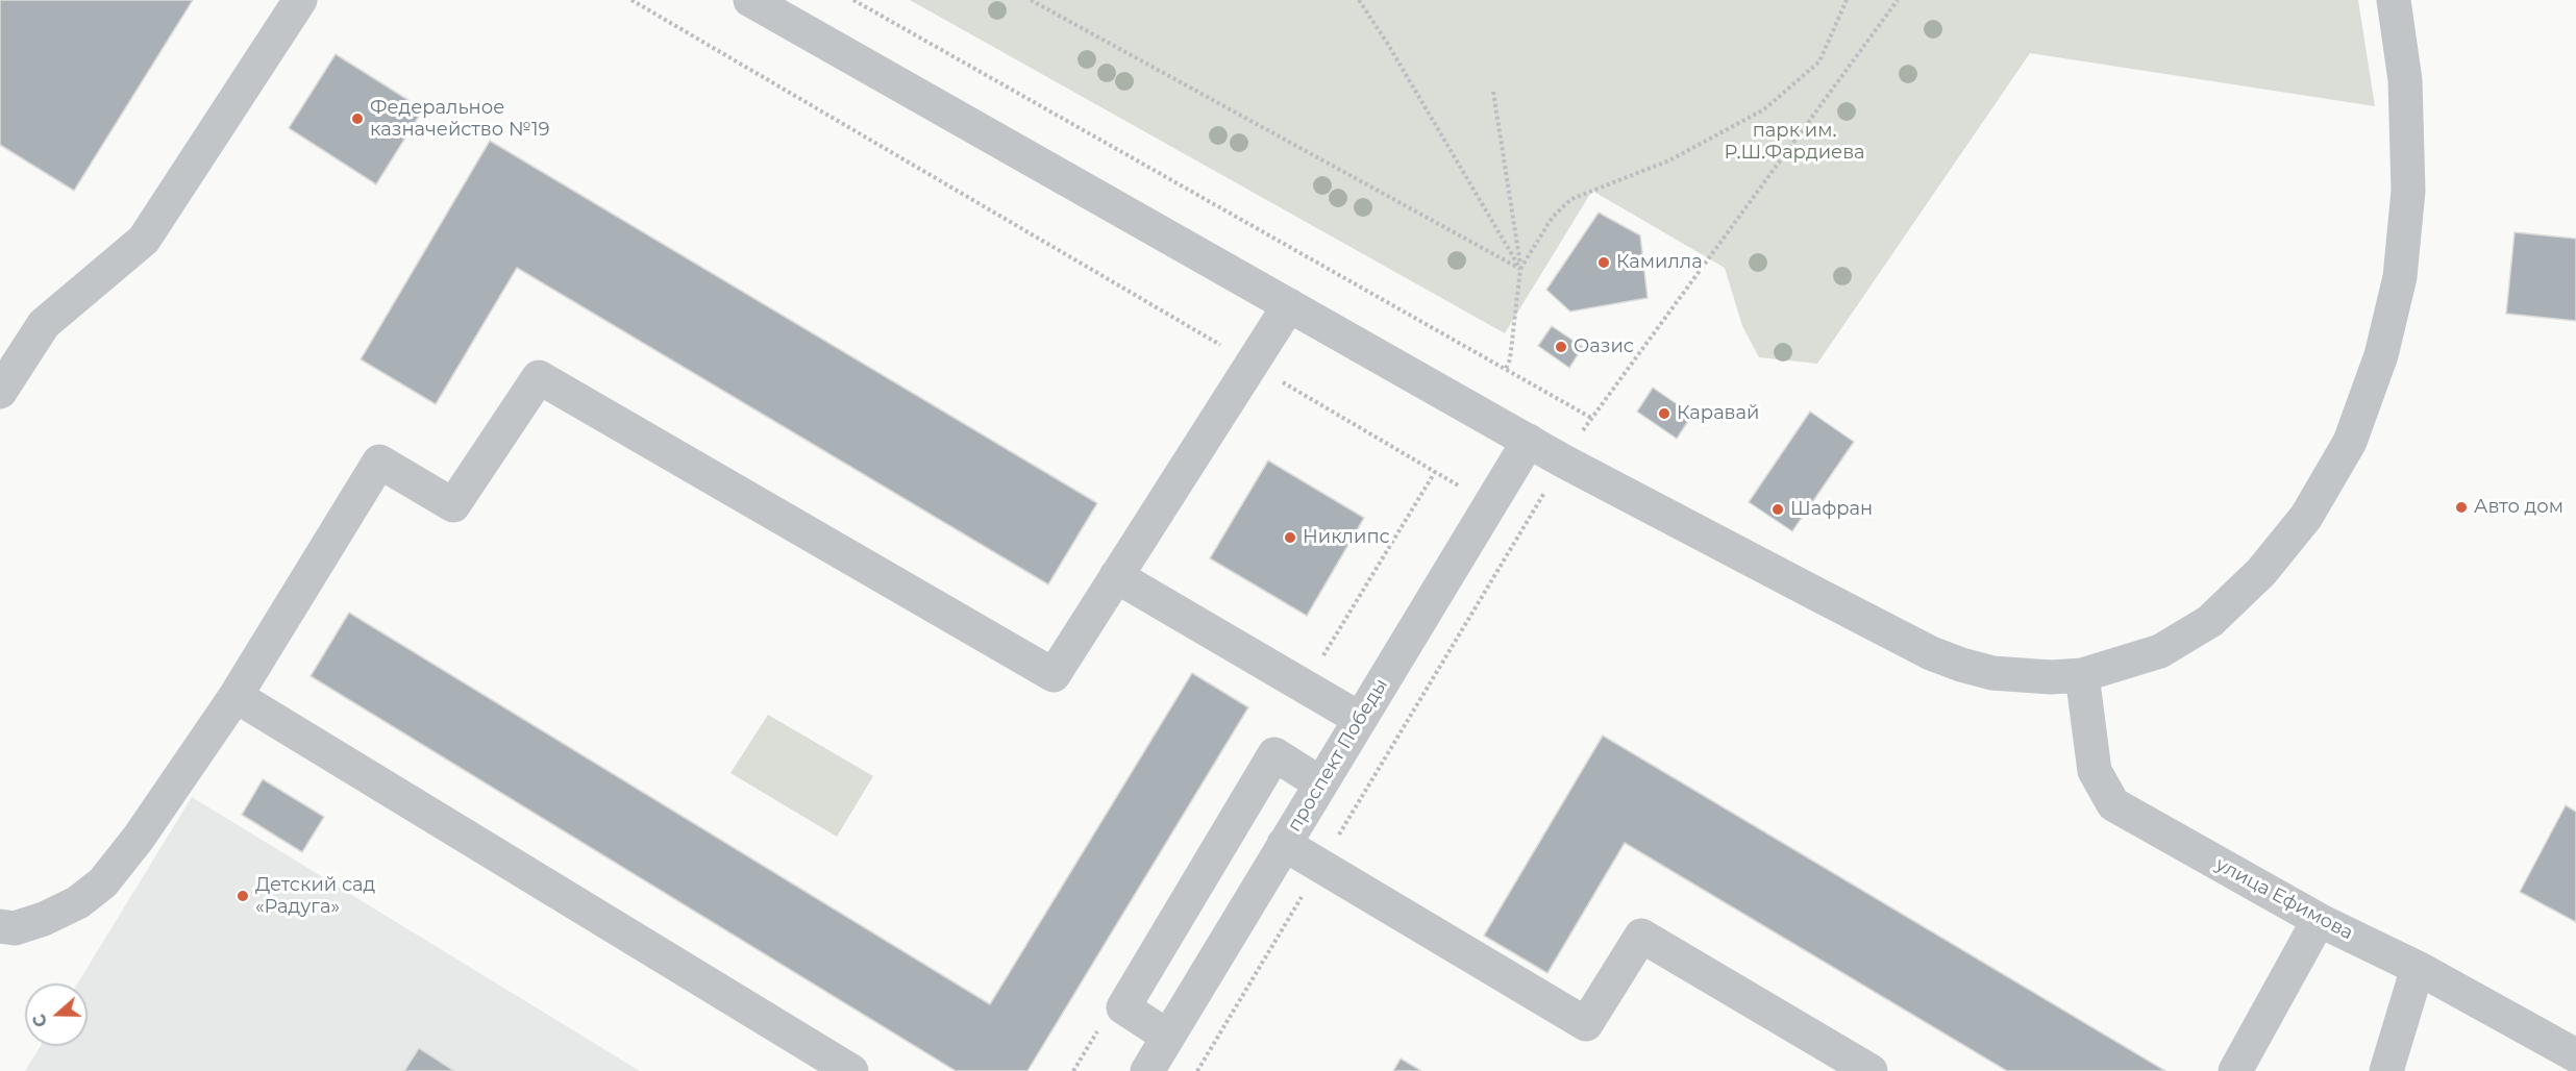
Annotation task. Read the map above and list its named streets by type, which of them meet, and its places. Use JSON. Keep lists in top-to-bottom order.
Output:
{
  "streets": {
    "street": ["проспект Победы", "улица Ефимова"]
  },
  "parks": ["парк им. Р.Ш.Фардиева"],
  "places": [
    "Федеральное казначейство №19",
    "Камилла",
    "Оазис",
    "Каравай",
    "Авто дом",
    "Шафран",
    "Никлипс",
    "Детский сад «Радуга»"
  ],
  "north": "left"
}
